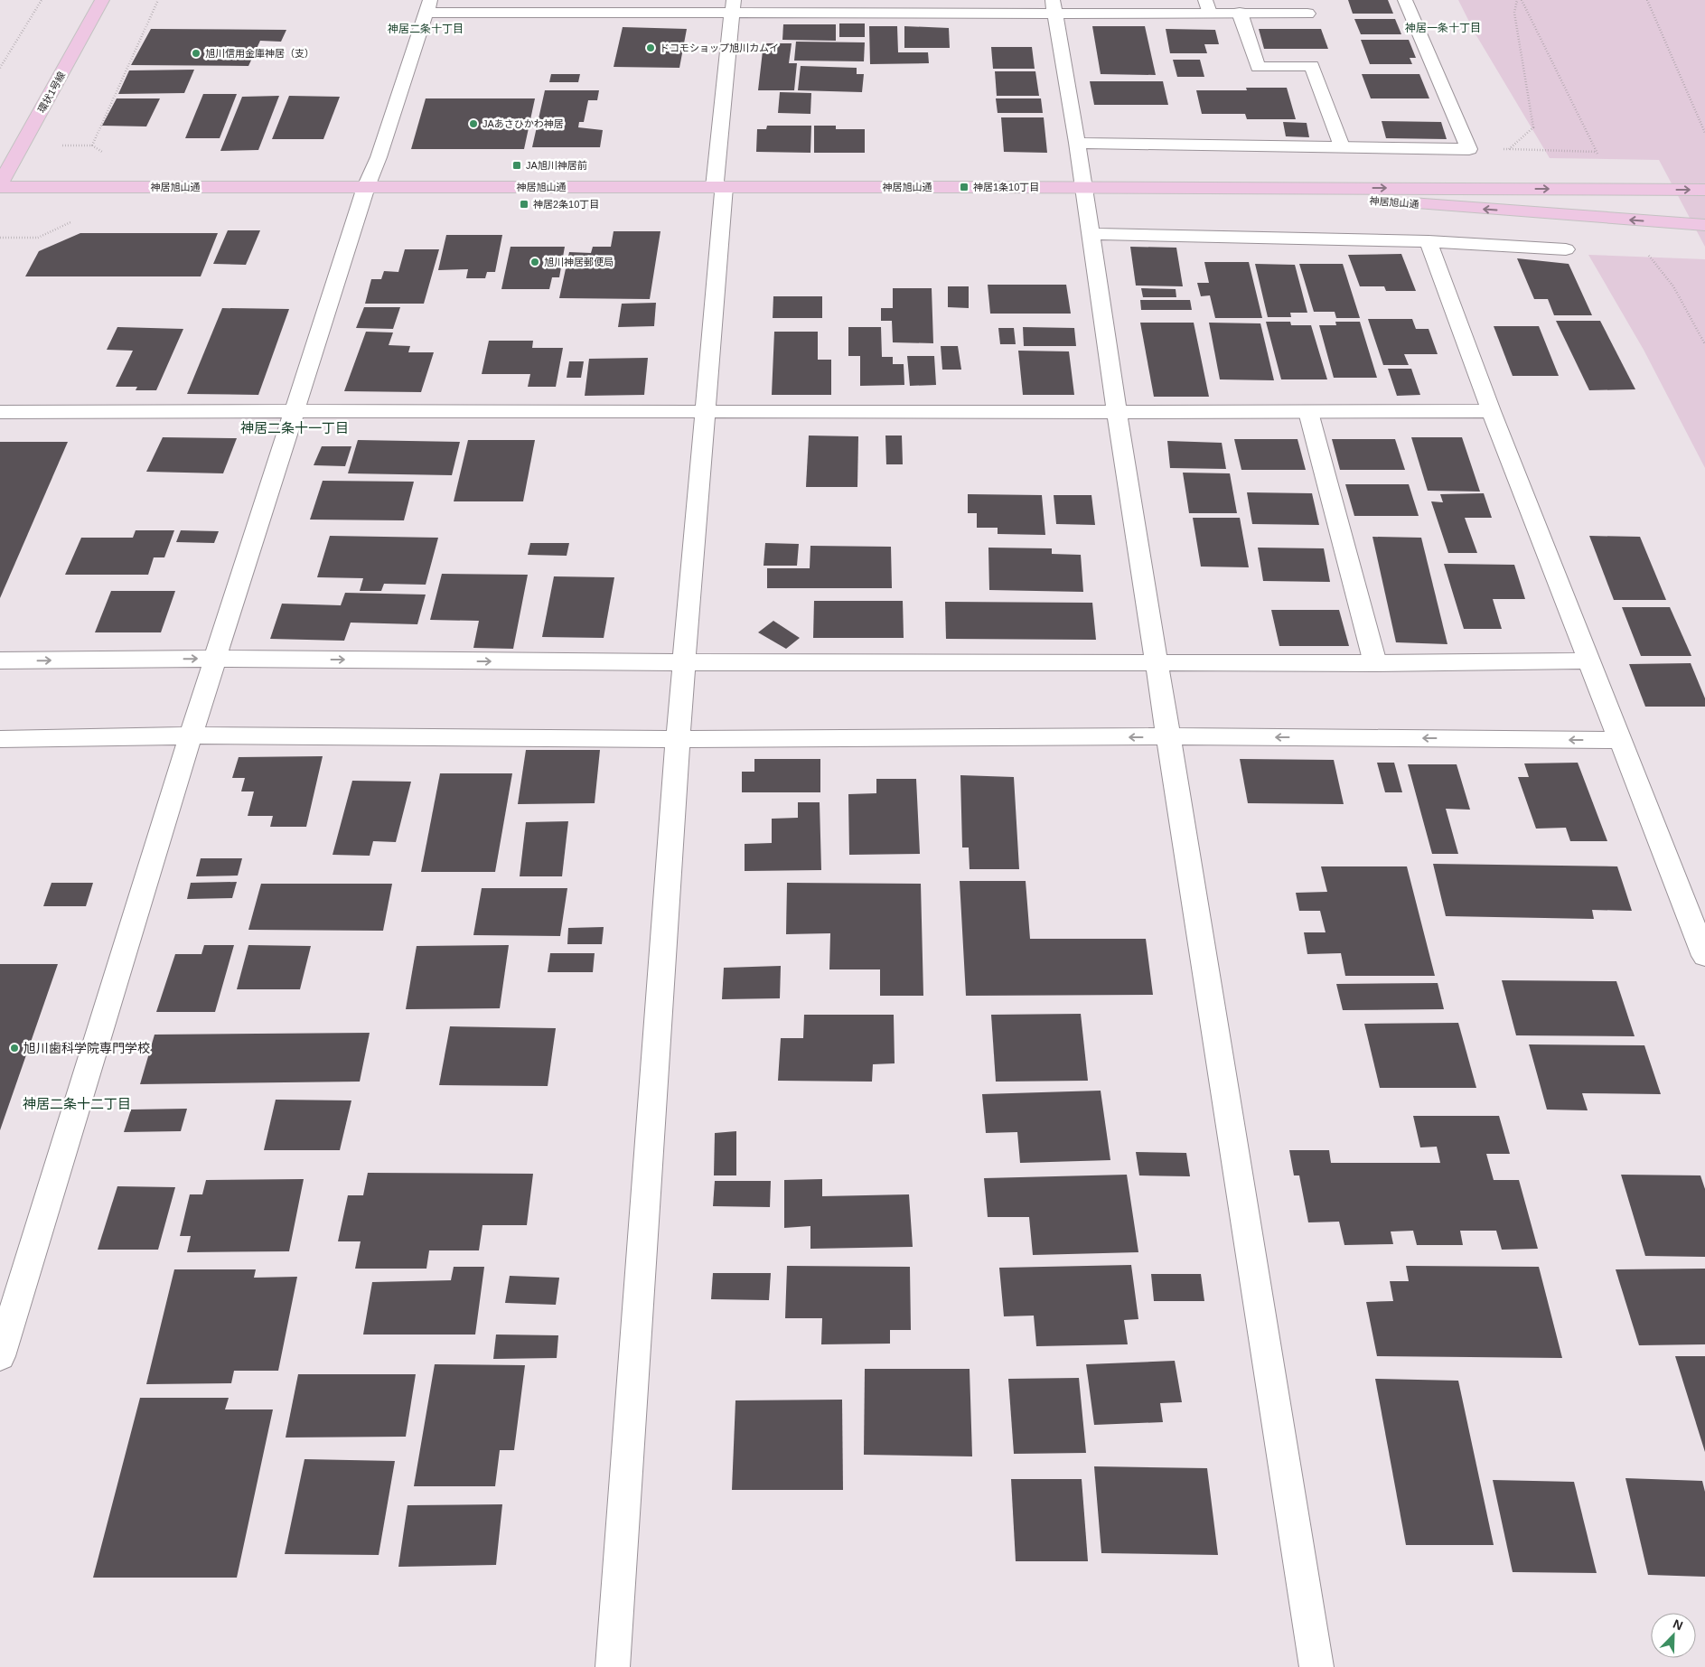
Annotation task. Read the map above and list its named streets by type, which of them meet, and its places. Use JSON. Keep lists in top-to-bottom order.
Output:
{
  "streets": {
    "main road": ["環状1号線", "神居旭山通"]
  },
  "crossings": [
    ["環状1号線", "神居旭山通"]
  ],
  "districts": [
    "神居一条十丁目",
    "神居二条十丁目",
    "神居二条十一丁目",
    "神居二条十二丁目"
  ],
  "places": {
    "other": [
      "ドコモショップ旭川カムイ",
      "旭川信用金庫神居（支）",
      "JAあさひかわ神居",
      "旭川神居郵便局",
      "旭川歯科学院専門学校"
    ],
    "transit": ["JA旭川神居前", "神居1条10丁目", "神居2条10丁目"]
  },
  "north": "top right"
}
